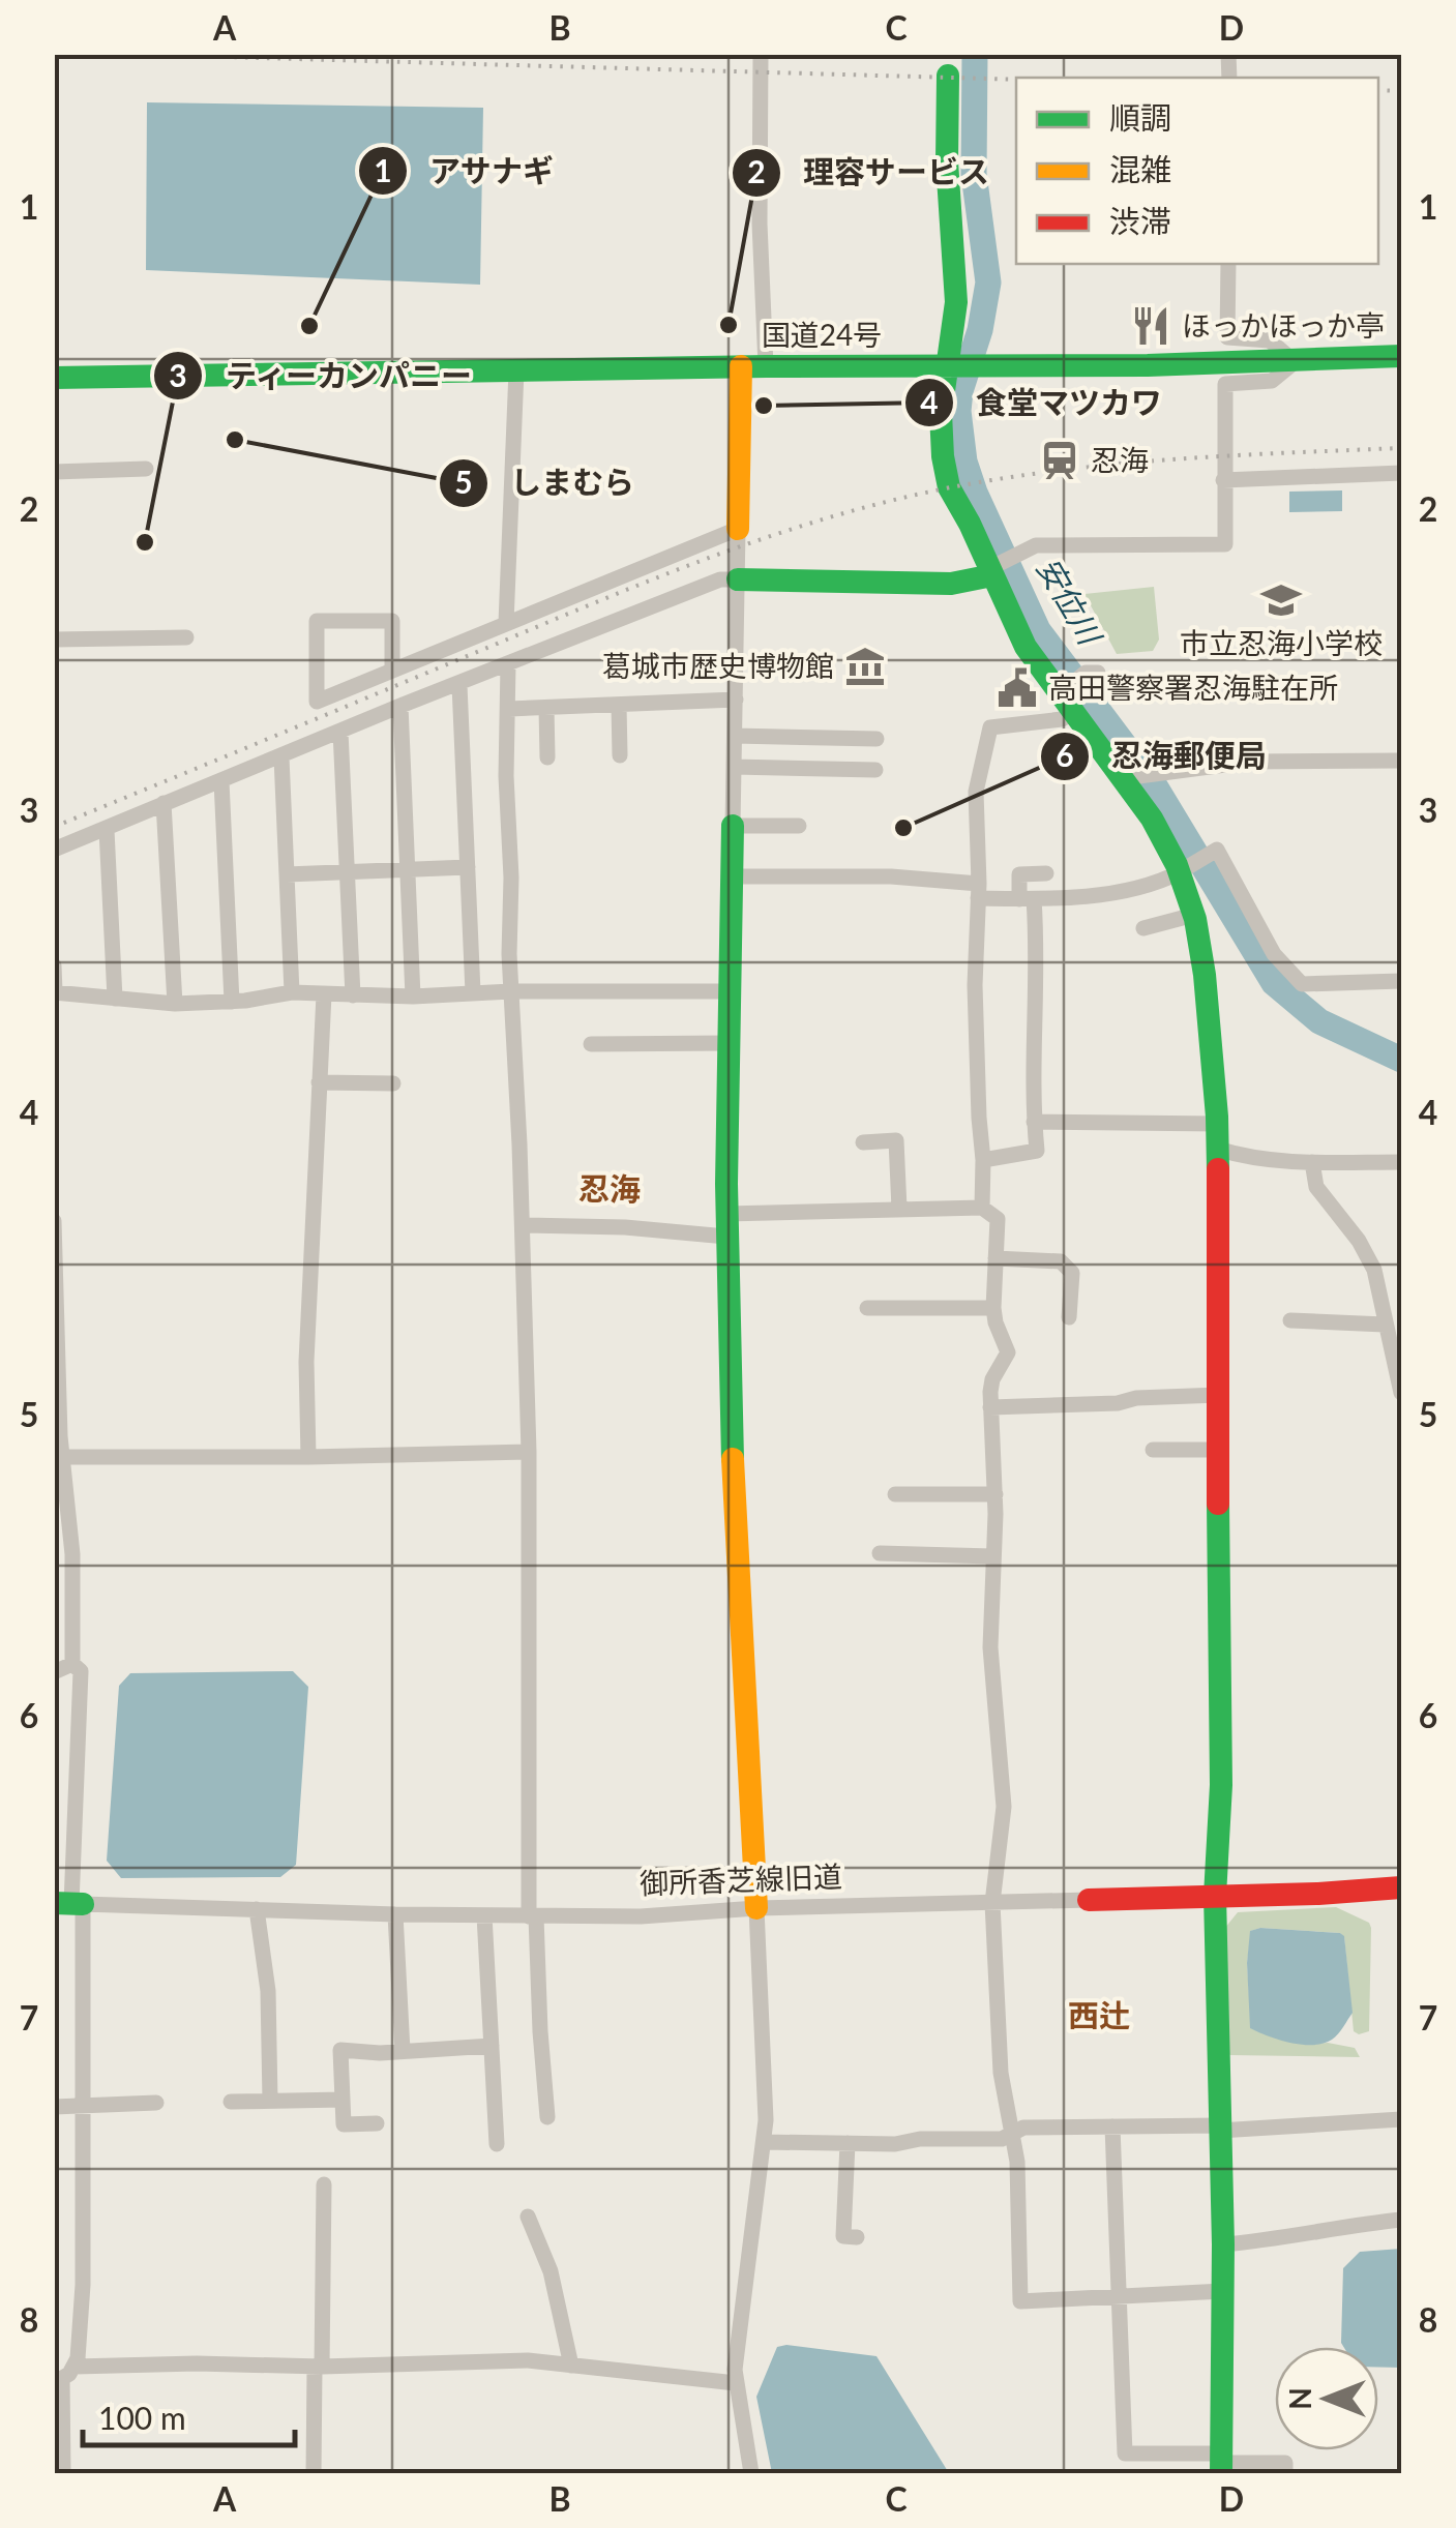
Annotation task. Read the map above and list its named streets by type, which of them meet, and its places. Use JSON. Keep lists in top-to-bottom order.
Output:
{
  "streets": {
    "main road": ["国道24号", "御所香芝線旧道"]
  },
  "districts": ["忍海", "西辻"],
  "water": ["安位川"],
  "places": {
    "other": [
      "理容サービス",
      "アサナギ",
      "食堂マツカワ",
      "しまむら",
      "ティーカンパニー",
      "忍海郵便局"
    ],
    "restaurant": ["ほっかほっか亭"],
    "station": ["忍海"],
    "school or university": ["市立忍海小学校"],
    "museum": ["葛城市歴史博物館"],
    "public building": ["高田警察署忍海駐在所"]
  },
  "legend": ["順調", "混雑", "渋滞"],
  "scale_bar": "100 m",
  "north": "left",
  "grid": {
    "columns": [
      "A",
      "B",
      "C",
      "D"
    ],
    "rows": [
      "1",
      "2",
      "3",
      "4",
      "5",
      "6",
      "7",
      "8"
    ]
  }
}
